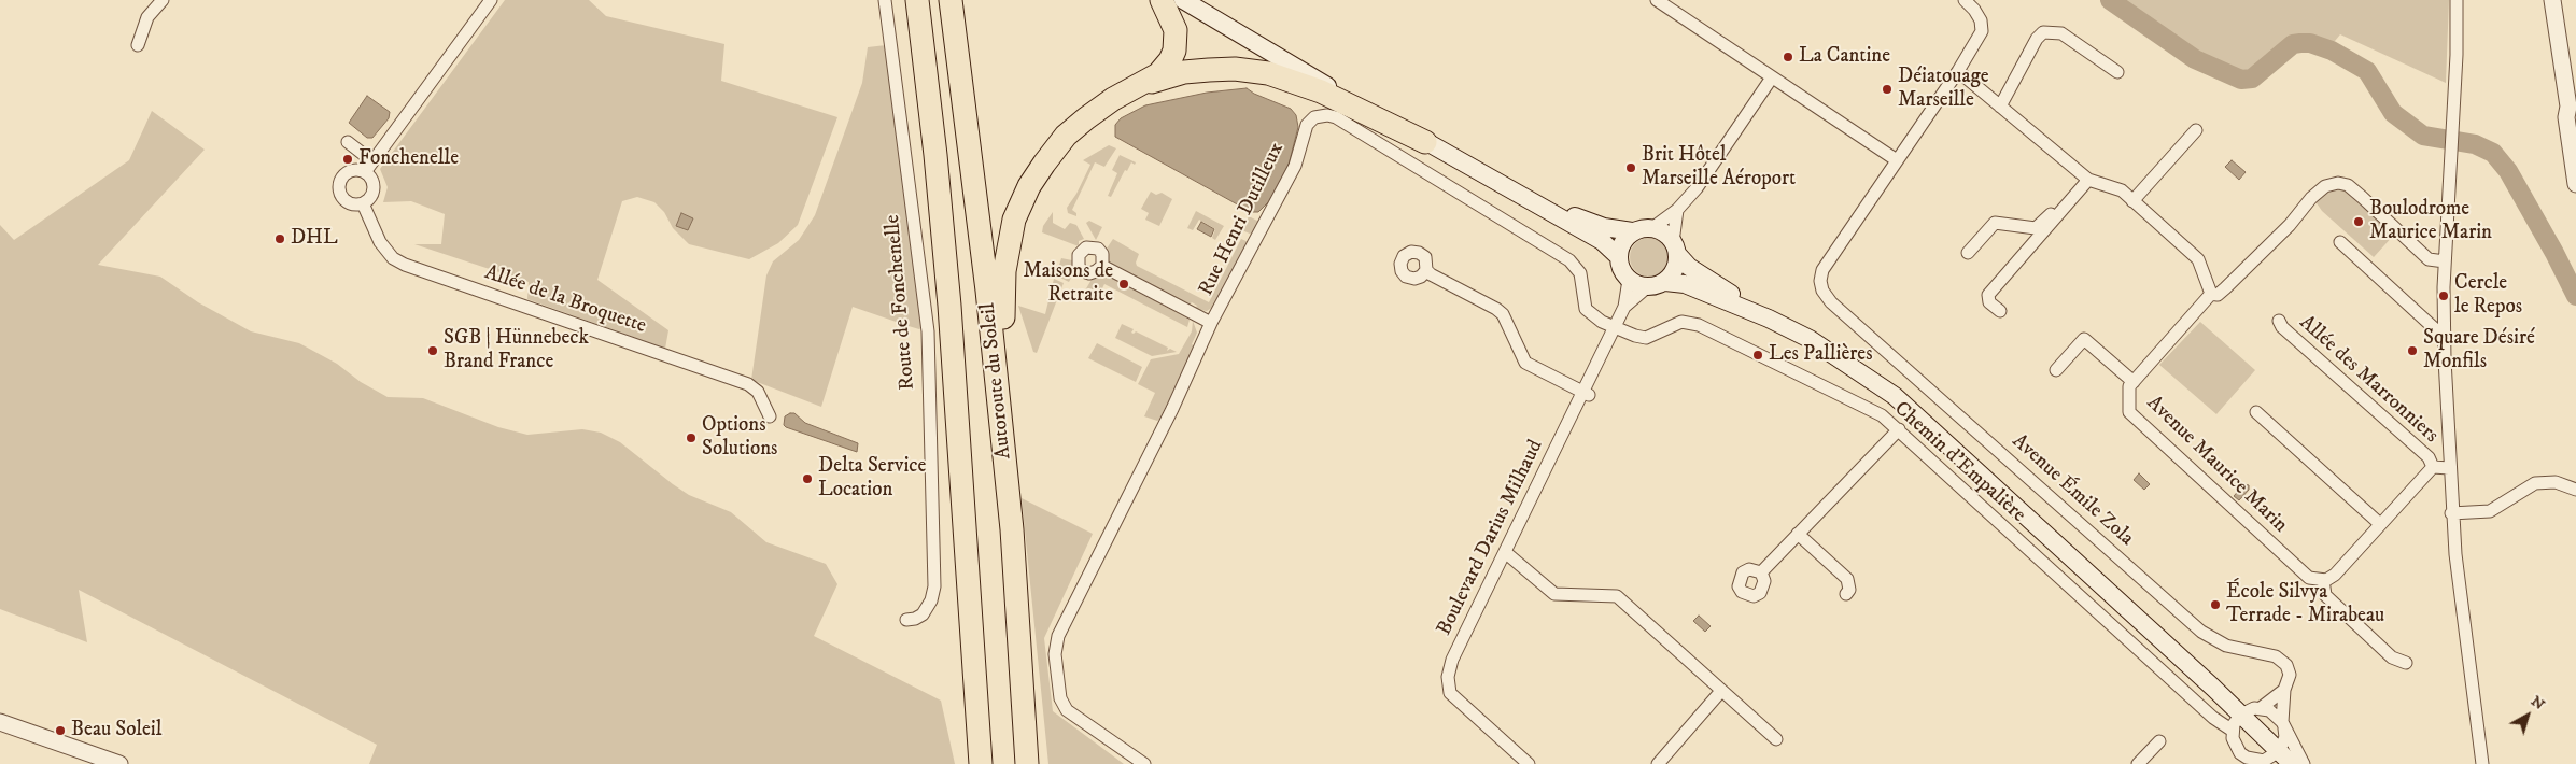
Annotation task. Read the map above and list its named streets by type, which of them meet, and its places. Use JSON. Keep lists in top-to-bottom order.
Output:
{
  "streets": {
    "highway": ["Autoroute du Soleil"],
    "street": [
      "Rue Henri Dutilleux",
      "Allée de la Broquette",
      "Route de Fonchenelle",
      "Allée des Marronniers",
      "Chemin d'Empalière",
      "Avenue Maurice Marin",
      "Avenue Émile Zola",
      "Boulevard Darius Milhaud"
    ]
  },
  "crossings": [
    ["Rue Henri Dutilleux", "Chemin d'Empalière"],
    ["Rue Henri Dutilleux", "Boulevard Darius Milhaud"],
    ["Chemin d'Empalière", "Boulevard Darius Milhaud"]
  ],
  "places": [
    "La Cantine",
    "Déiatouage Marseille",
    "Fonchenelle",
    "Brit Hôtel Marseille Aéroport",
    "Boulodrome Maurice Marin",
    "DHL",
    "Maisons de Retraite",
    "Cercle le Repos",
    "SGB | Hünnebeck Brand France",
    "Square Désiré Monfils",
    "Les Pallières",
    "Options Solutions",
    "Delta Service Location",
    "École Silvya Terrade - Mirabeau",
    "Beau Soleil"
  ],
  "north": "top right"
}
